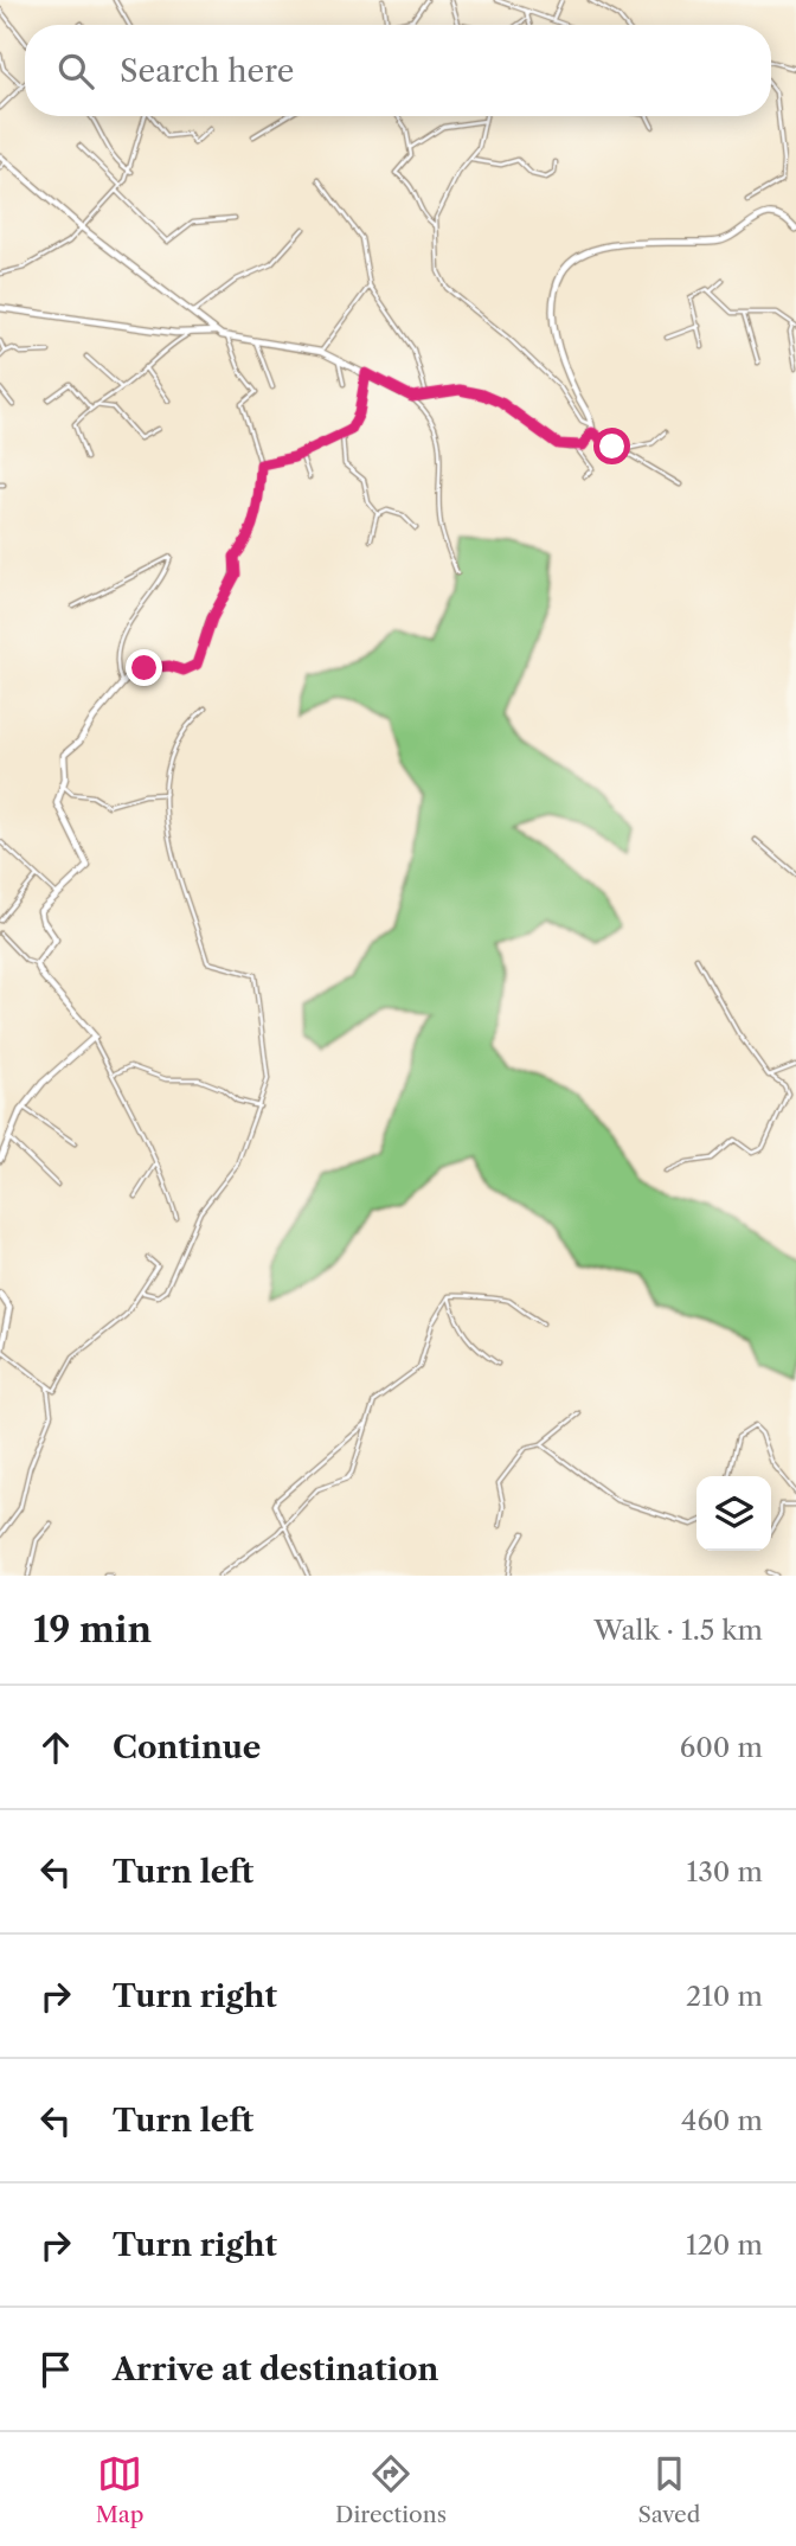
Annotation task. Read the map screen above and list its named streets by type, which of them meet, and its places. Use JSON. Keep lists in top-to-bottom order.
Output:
{
  "page": {
    "search": "Search here",
    "heading": ["19 min", "Walk · 1.5 km"],
    "list": [
      ["Continue", "600 m"],
      ["Turn left", "130 m"],
      ["Turn right", "210 m"],
      ["Turn left", "460 m"],
      ["Turn right", "120 m"],
      "Arrive at destination"
    ],
    "nav": ["Map", "Directions", "Saved"]
  }
}
